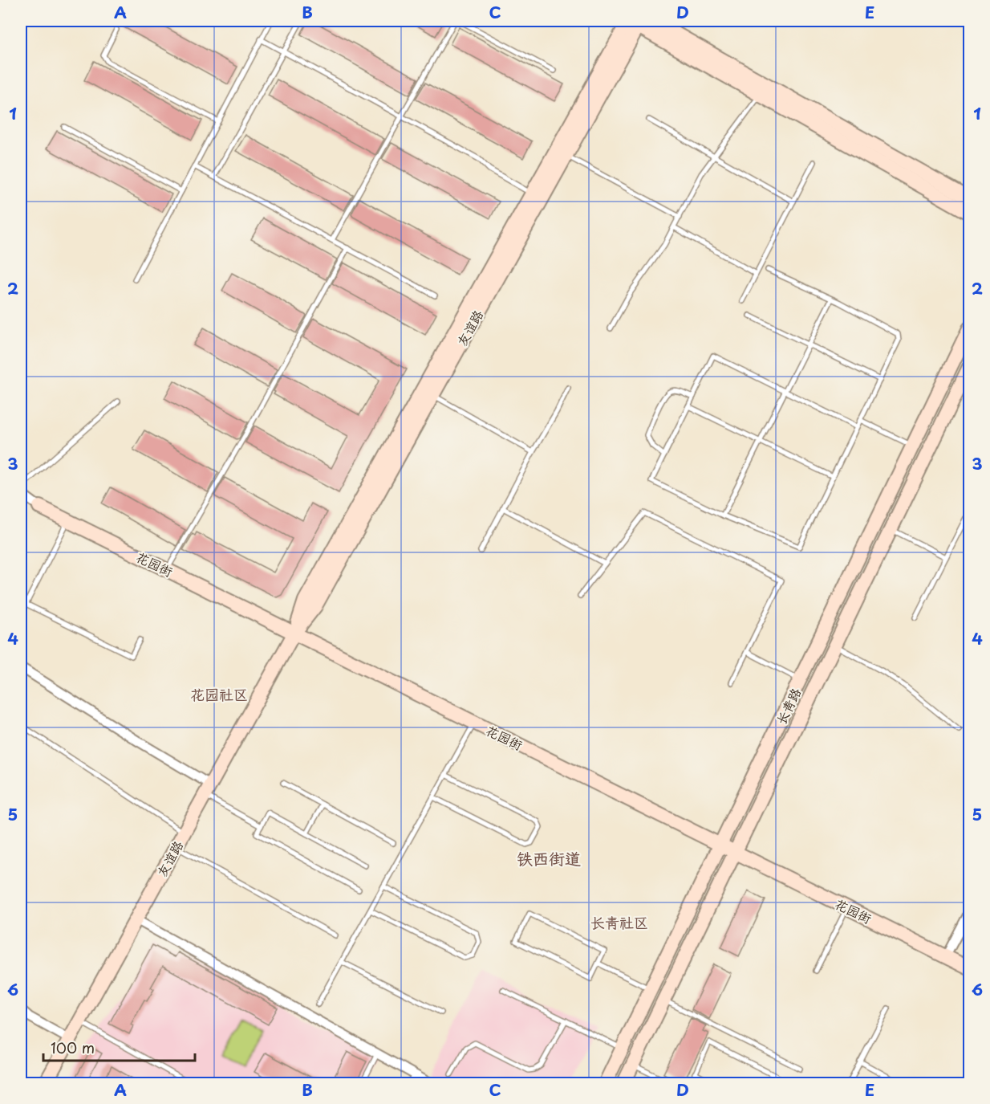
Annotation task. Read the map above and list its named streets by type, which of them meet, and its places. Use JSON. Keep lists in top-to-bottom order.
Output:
{
  "streets": {
    "street": ["友谊路", "花园街", "长青路"]
  },
  "crossings": [
    ["友谊路", "花园街"],
    ["花园街", "长青路"]
  ],
  "districts": ["花园社区", "铁西街道", "长青社区"],
  "scale_bar": "100 m",
  "grid": {
    "columns": [
      "A",
      "B",
      "C",
      "D",
      "E"
    ],
    "rows": [
      "1",
      "2",
      "3",
      "4",
      "5",
      "6"
    ]
  }
}
